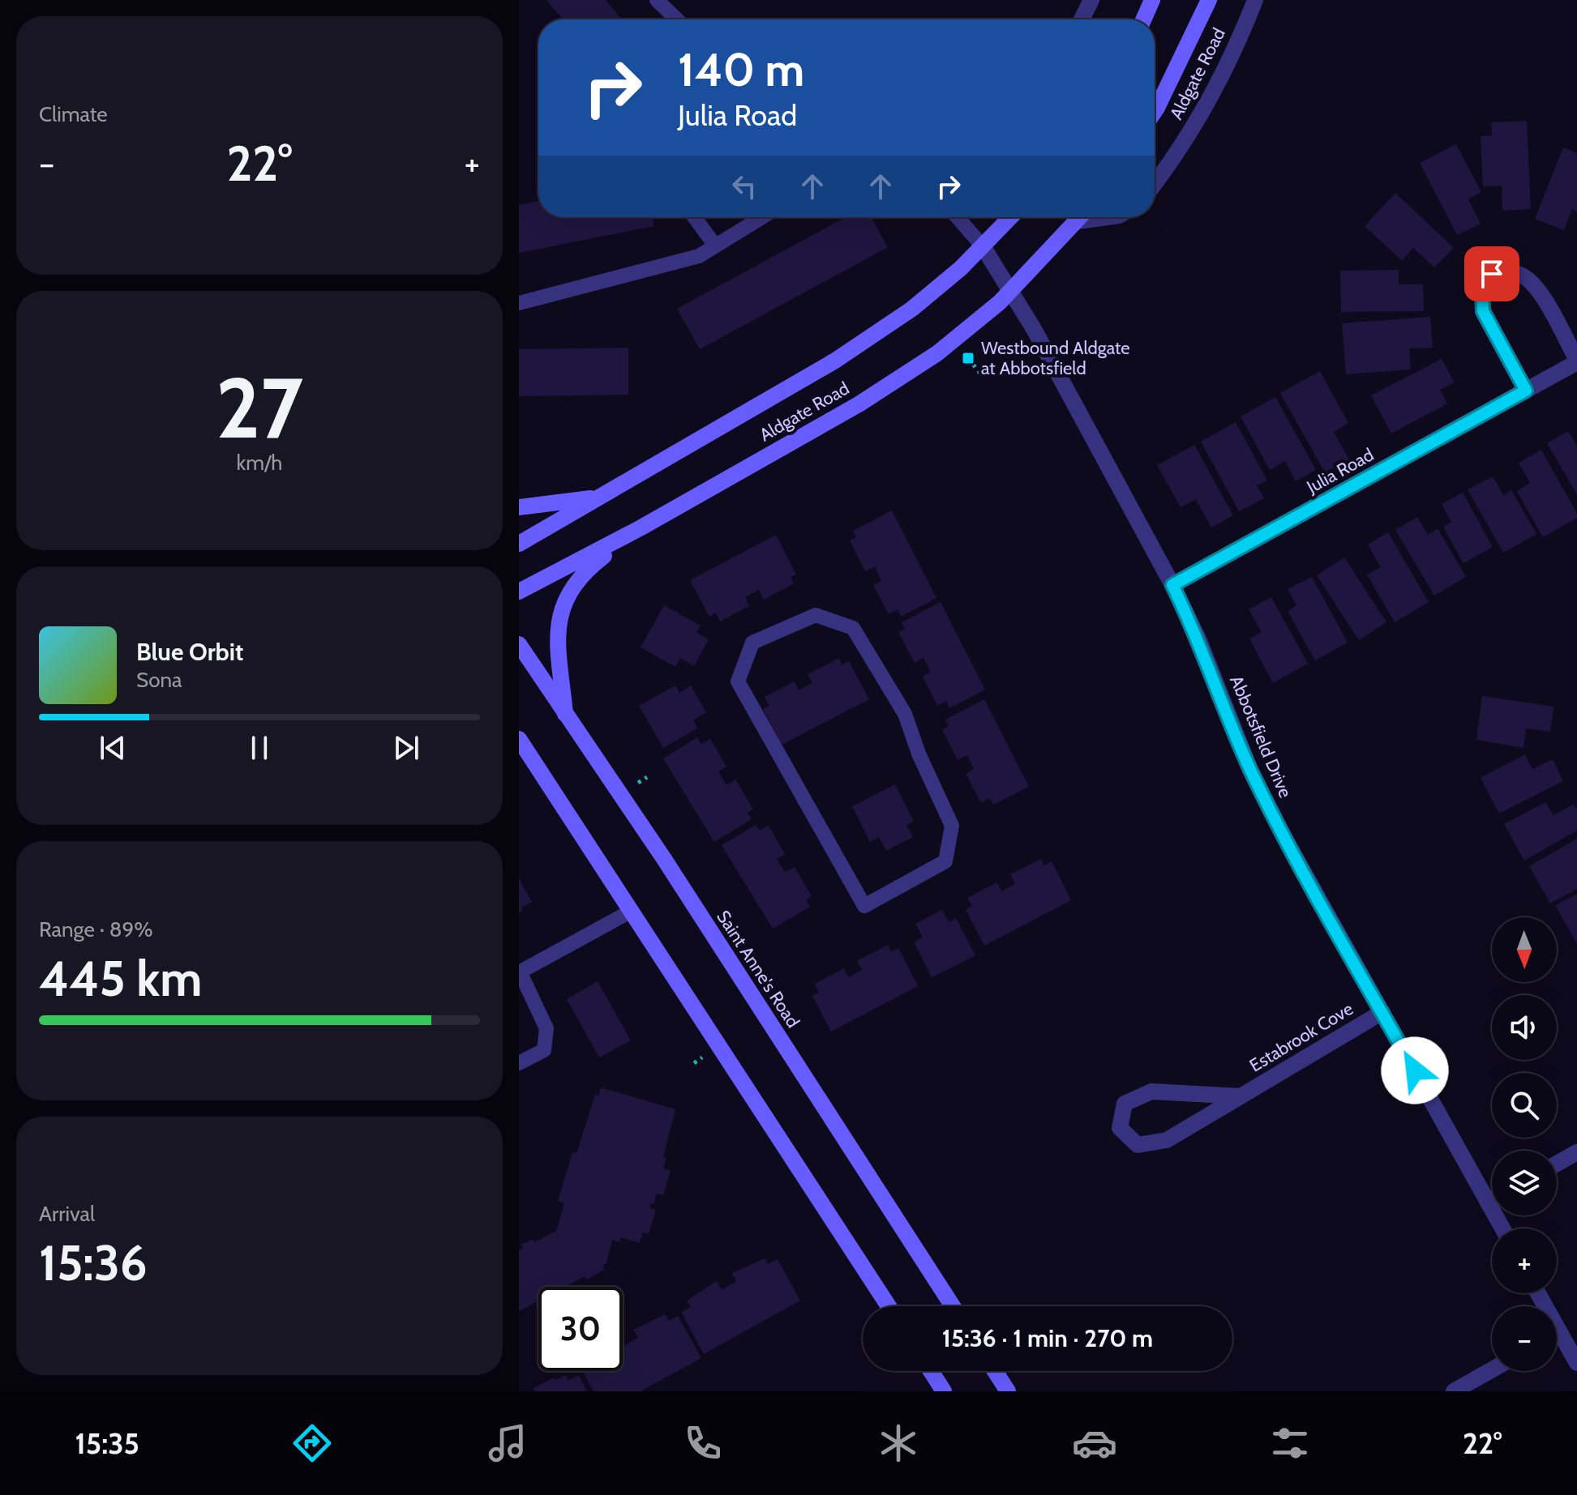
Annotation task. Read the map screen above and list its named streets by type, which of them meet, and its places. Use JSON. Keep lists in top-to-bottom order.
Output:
{
  "streets": {
    "main road": ["Aldgate Road", "Saint Anne's Road"],
    "street": ["Julia Road", "Abbotsfield Drive", "Estabrook Cove"]
  },
  "crossings": [
    ["Aldgate Road", "Abbotsfield Drive"],
    ["Julia Road", "Abbotsfield Drive"],
    ["Abbotsfield Drive", "Estabrook Cove"]
  ],
  "places": {
    "transit": ["Westbound Aldgate at Abbotsfield"]
  },
  "north": "bottom",
  "page": {
    "tile": [
      "Climate",
      ["27", "km/h"],
      ["Range · 89%", "445 km"],
      ["Arrival", "15:36"]
    ],
    "turn": ["140 m", "Julia Road"],
    "heat": ["−", "22°", "+"],
    "song": ["Blue Orbit", "Sona"],
    "map_buttons": ["+", "−"],
    "limit": "30",
    "trip": "15:36 · 1 min · 270 m",
    "tabs": ["15:35", "22°"]
  }
}
